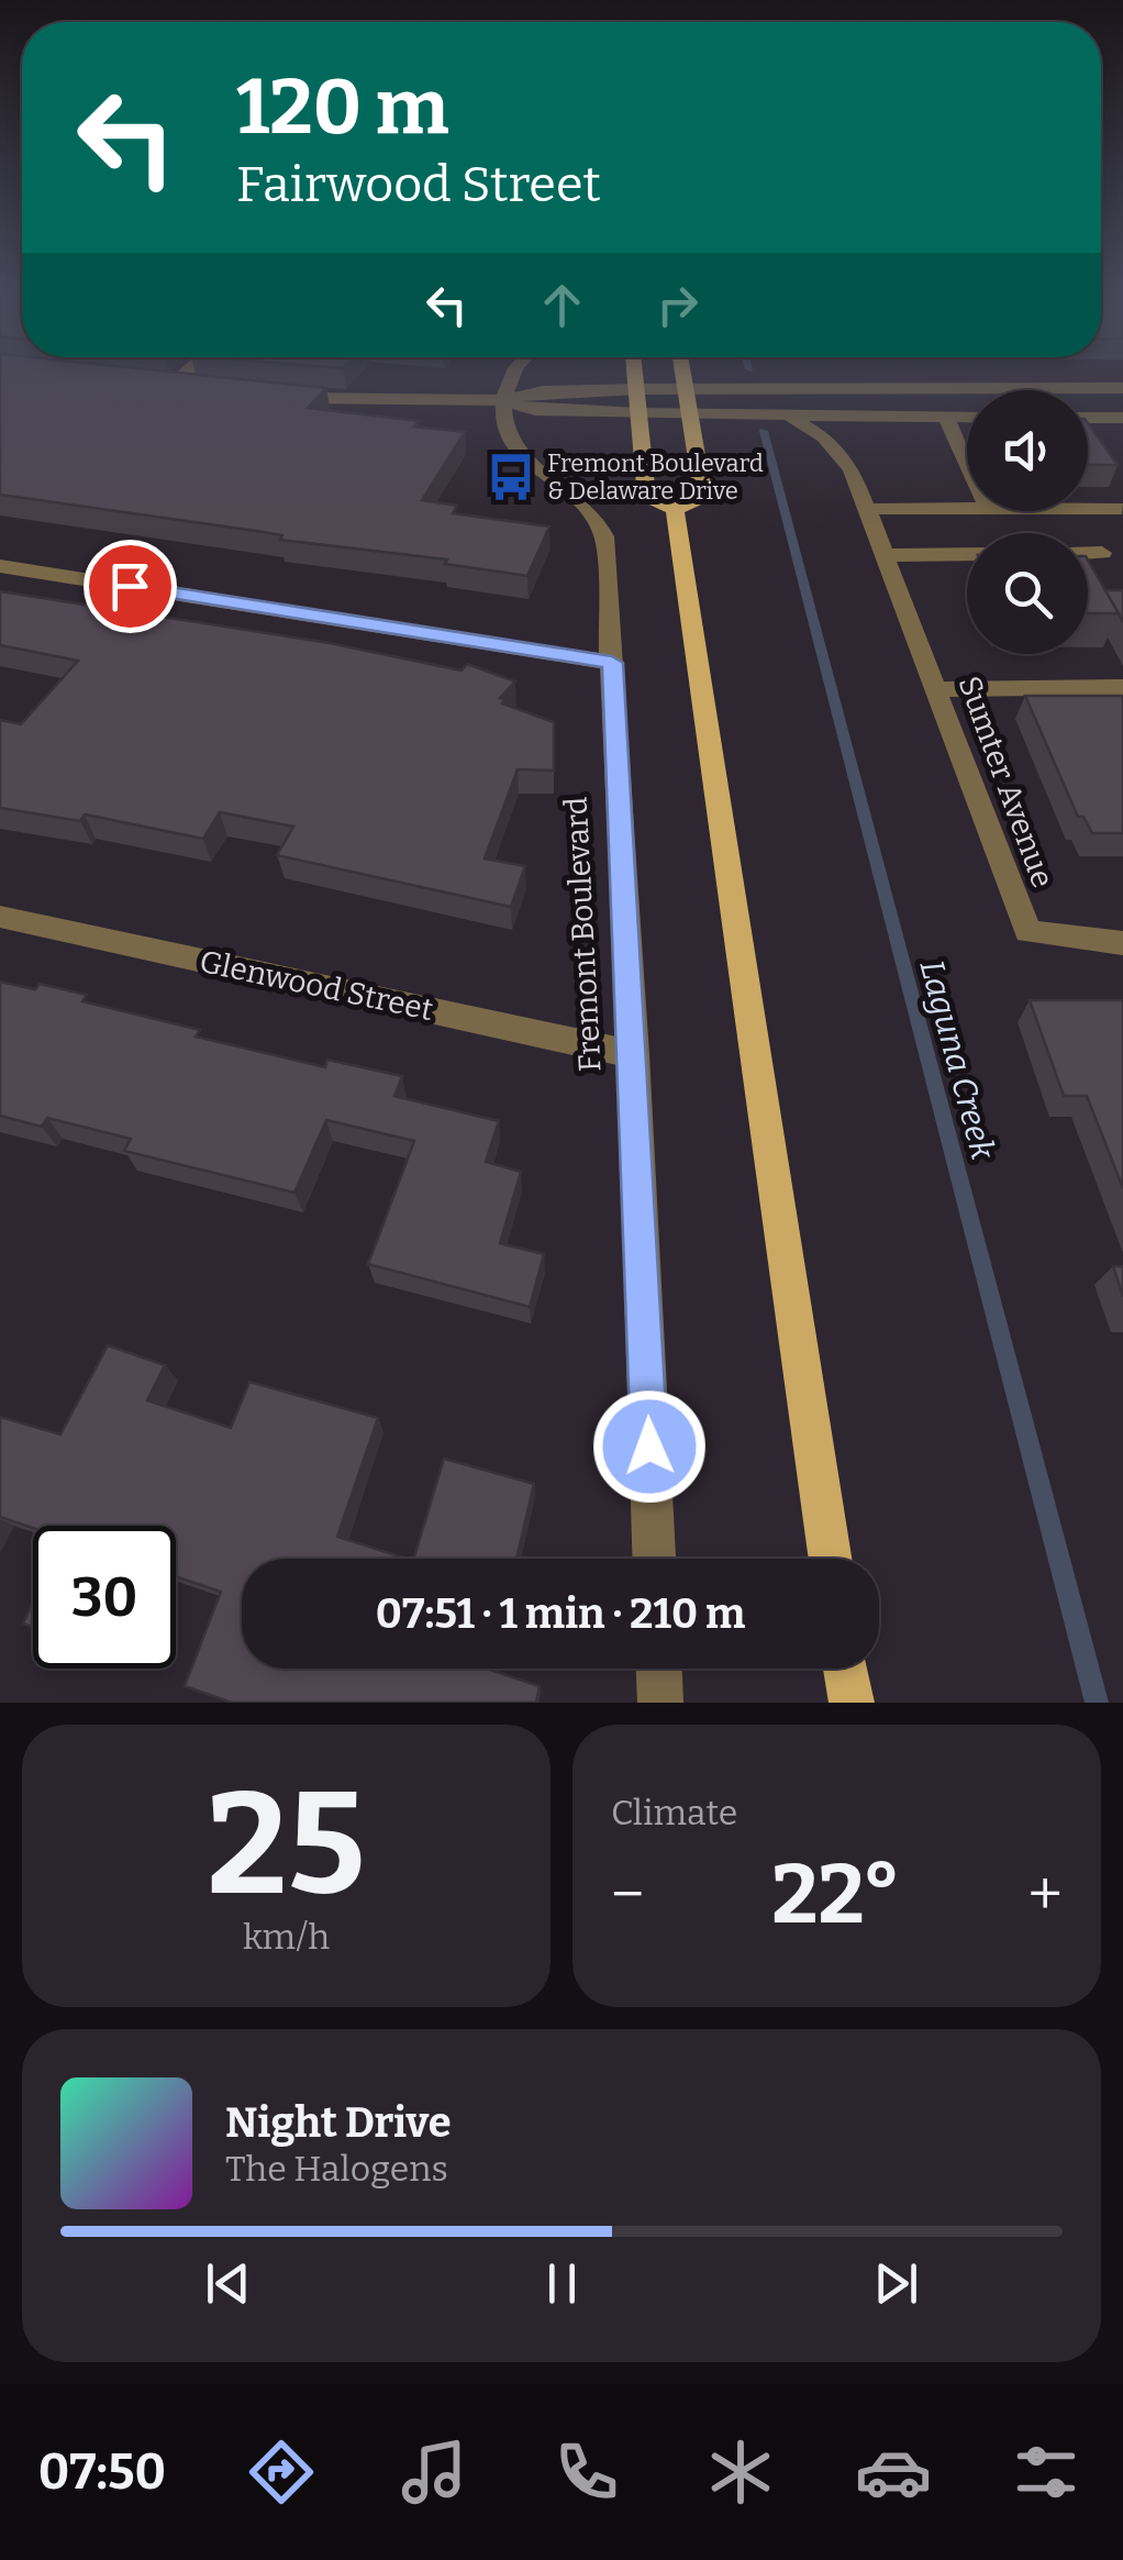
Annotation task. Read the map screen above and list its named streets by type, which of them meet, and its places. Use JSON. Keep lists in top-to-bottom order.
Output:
{
  "streets": {
    "street": ["Sumter Avenue", "Fremont Boulevard", "Glenwood Street"]
  },
  "crossings": [
    ["Fremont Boulevard", "Glenwood Street"]
  ],
  "water": ["Laguna Creek"],
  "places": {
    "bus stop": ["Fremont Boulevard & Delaware Drive"]
  },
  "page": {
    "turn": ["120 m", "Fairwood Street"],
    "limit": "30",
    "trip": "07:51 · 1 min · 210 m",
    "tile": [
      ["25", "km/h"],
      "Climate"
    ],
    "heat": ["−", "22°", "+"],
    "song": ["Night Drive", "The Halogens"],
    "tabs": "07:50"
  }
}
